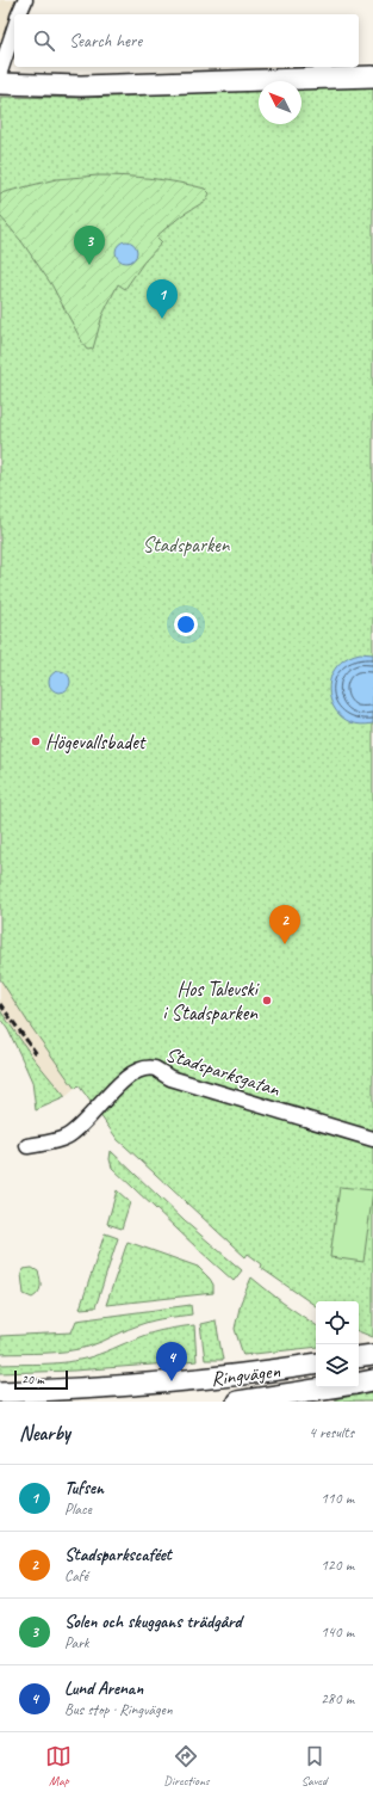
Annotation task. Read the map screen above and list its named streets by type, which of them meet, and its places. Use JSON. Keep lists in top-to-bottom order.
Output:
{
  "streets": {
    "main road": ["Ringvägen"],
    "street": ["Stadsparksgatan"]
  },
  "parks": ["Stadsparken"],
  "places": ["Högevallsbadet", "Hos Talevski i Stadsparken"],
  "scale_bar": "20 m",
  "north": "top left",
  "page": {
    "search": "Search here",
    "pins": [
      "3",
      "1",
      "2",
      "4"
    ],
    "scale": "20 m",
    "heading": ["Nearby", "4 results"],
    "list": [
      {
        "mark": "1",
        "name": "Tufsen",
        "note": "Place",
        "value": "110 m"
      },
      {
        "mark": "2",
        "name": "Stadsparkscaféet",
        "note": "Café",
        "value": "120 m"
      },
      {
        "mark": "3",
        "name": "Solen och skuggans trädgård",
        "note": "Park",
        "value": "140 m"
      },
      {
        "mark": "4",
        "name": "Lund Arenan",
        "note": "Bus stop · Ringvägen",
        "value": "280 m"
      }
    ],
    "nav": ["Map", "Directions", "Saved"]
  }
}
